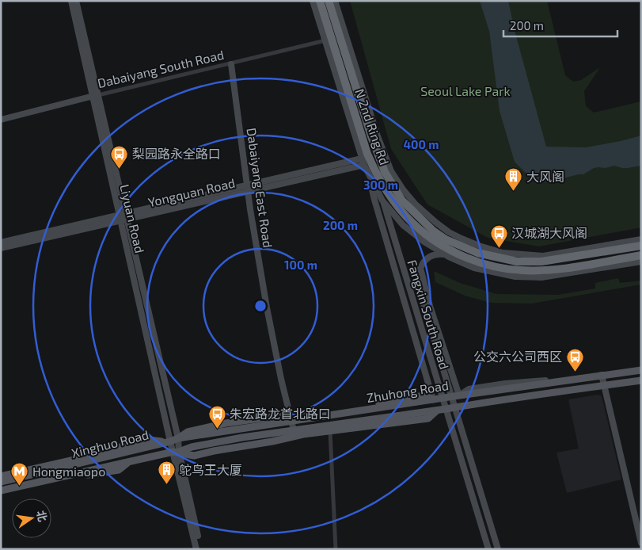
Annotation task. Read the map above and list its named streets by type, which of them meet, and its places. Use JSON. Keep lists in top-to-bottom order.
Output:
{
  "streets": {
    "highway": ["N 2nd Ring Rd"],
    "main road": [
      "Dabaiyang South Road",
      "Dabaiyang East Road",
      "Yongquan Road",
      "Liyuan Road",
      "Fangxin South Road",
      "Zhuhong Road",
      "Xinghuo Road"
    ]
  },
  "crossings": [
    ["Dabaiyang South Road", "Dabaiyang East Road"],
    ["Dabaiyang South Road", "Liyuan Road"],
    ["Dabaiyang East Road", "Yongquan Road"],
    ["Dabaiyang East Road", "Zhuhong Road"],
    ["Yongquan Road", "Liyuan Road"],
    ["Liyuan Road", "Zhuhong Road"],
    ["Liyuan Road", "Xinghuo Road"],
    ["Fangxin South Road", "Zhuhong Road"],
    ["Zhuhong Road", "Xinghuo Road"]
  ],
  "parks": ["Seoul Lake Park"],
  "places": {
    "bus stop": [
      "梨园路永全路口",
      "汉城湖大风阁",
      "公交六公司西区",
      "朱宏路龙首北路口"
    ],
    "building": ["大风阁", "鸵鸟王大厦"],
    "metro station": ["Hongmiaopo"]
  },
  "scale_bar": "200 m",
  "north": "right",
  "rings": [
    "400 m",
    "300 m",
    "200 m",
    "100 m"
  ]
}
